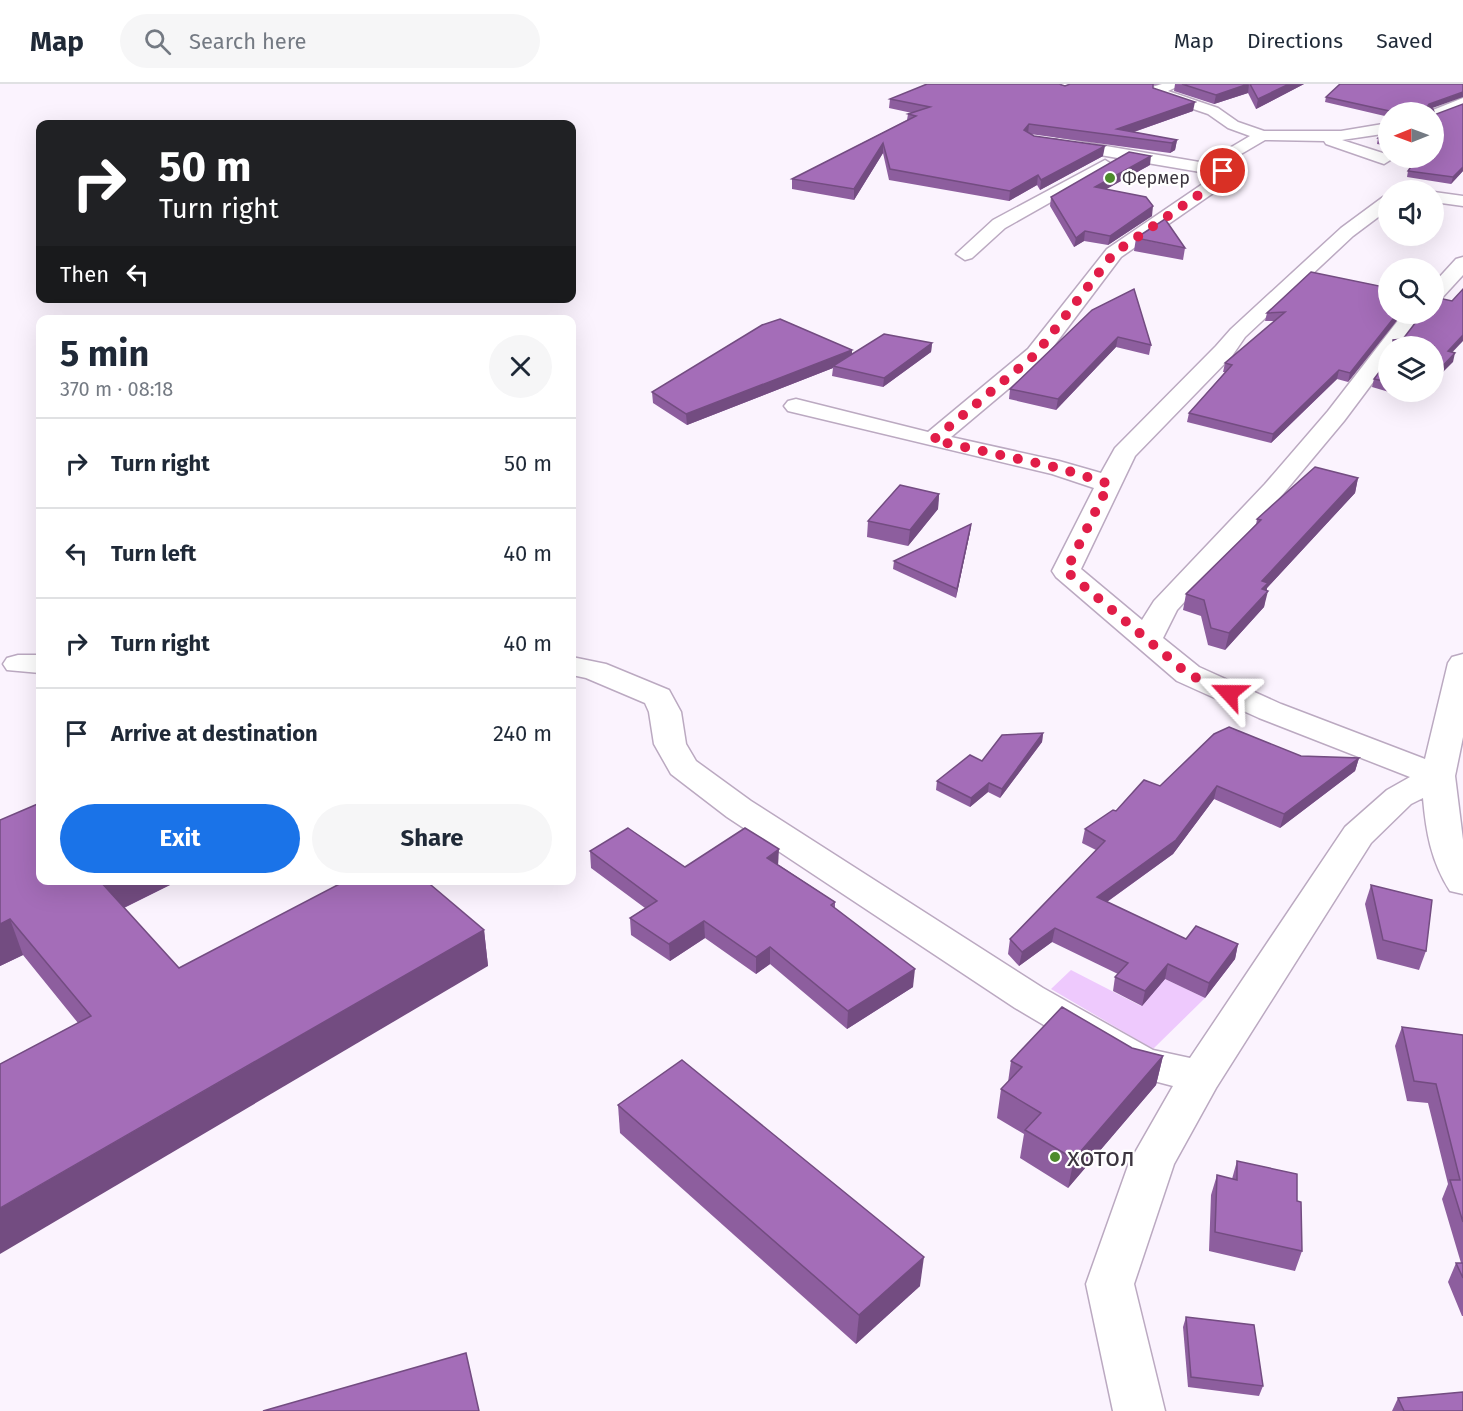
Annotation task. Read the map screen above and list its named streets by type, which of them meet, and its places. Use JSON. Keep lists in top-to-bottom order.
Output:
{
  "places": ["Фермер", "хотол"],
  "north": "left",
  "page": {
    "header": "Map",
    "search": "Search here",
    "nav": ["Map", "Directions", "Saved"],
    "turn": ["50 m", "Turn right"],
    "then": "Then",
    "heading": ["5 min", "370 m · 08:18"],
    "list": [
      {
        "name": "Turn right",
        "value": "50 m"
      },
      {
        "name": "Turn left",
        "value": "40 m"
      },
      {
        "name": "Turn right",
        "value": "40 m"
      },
      {
        "name": "Arrive at destination",
        "value": "240 m"
      }
    ],
    "buttons": ["Exit", "Share"]
  }
}
